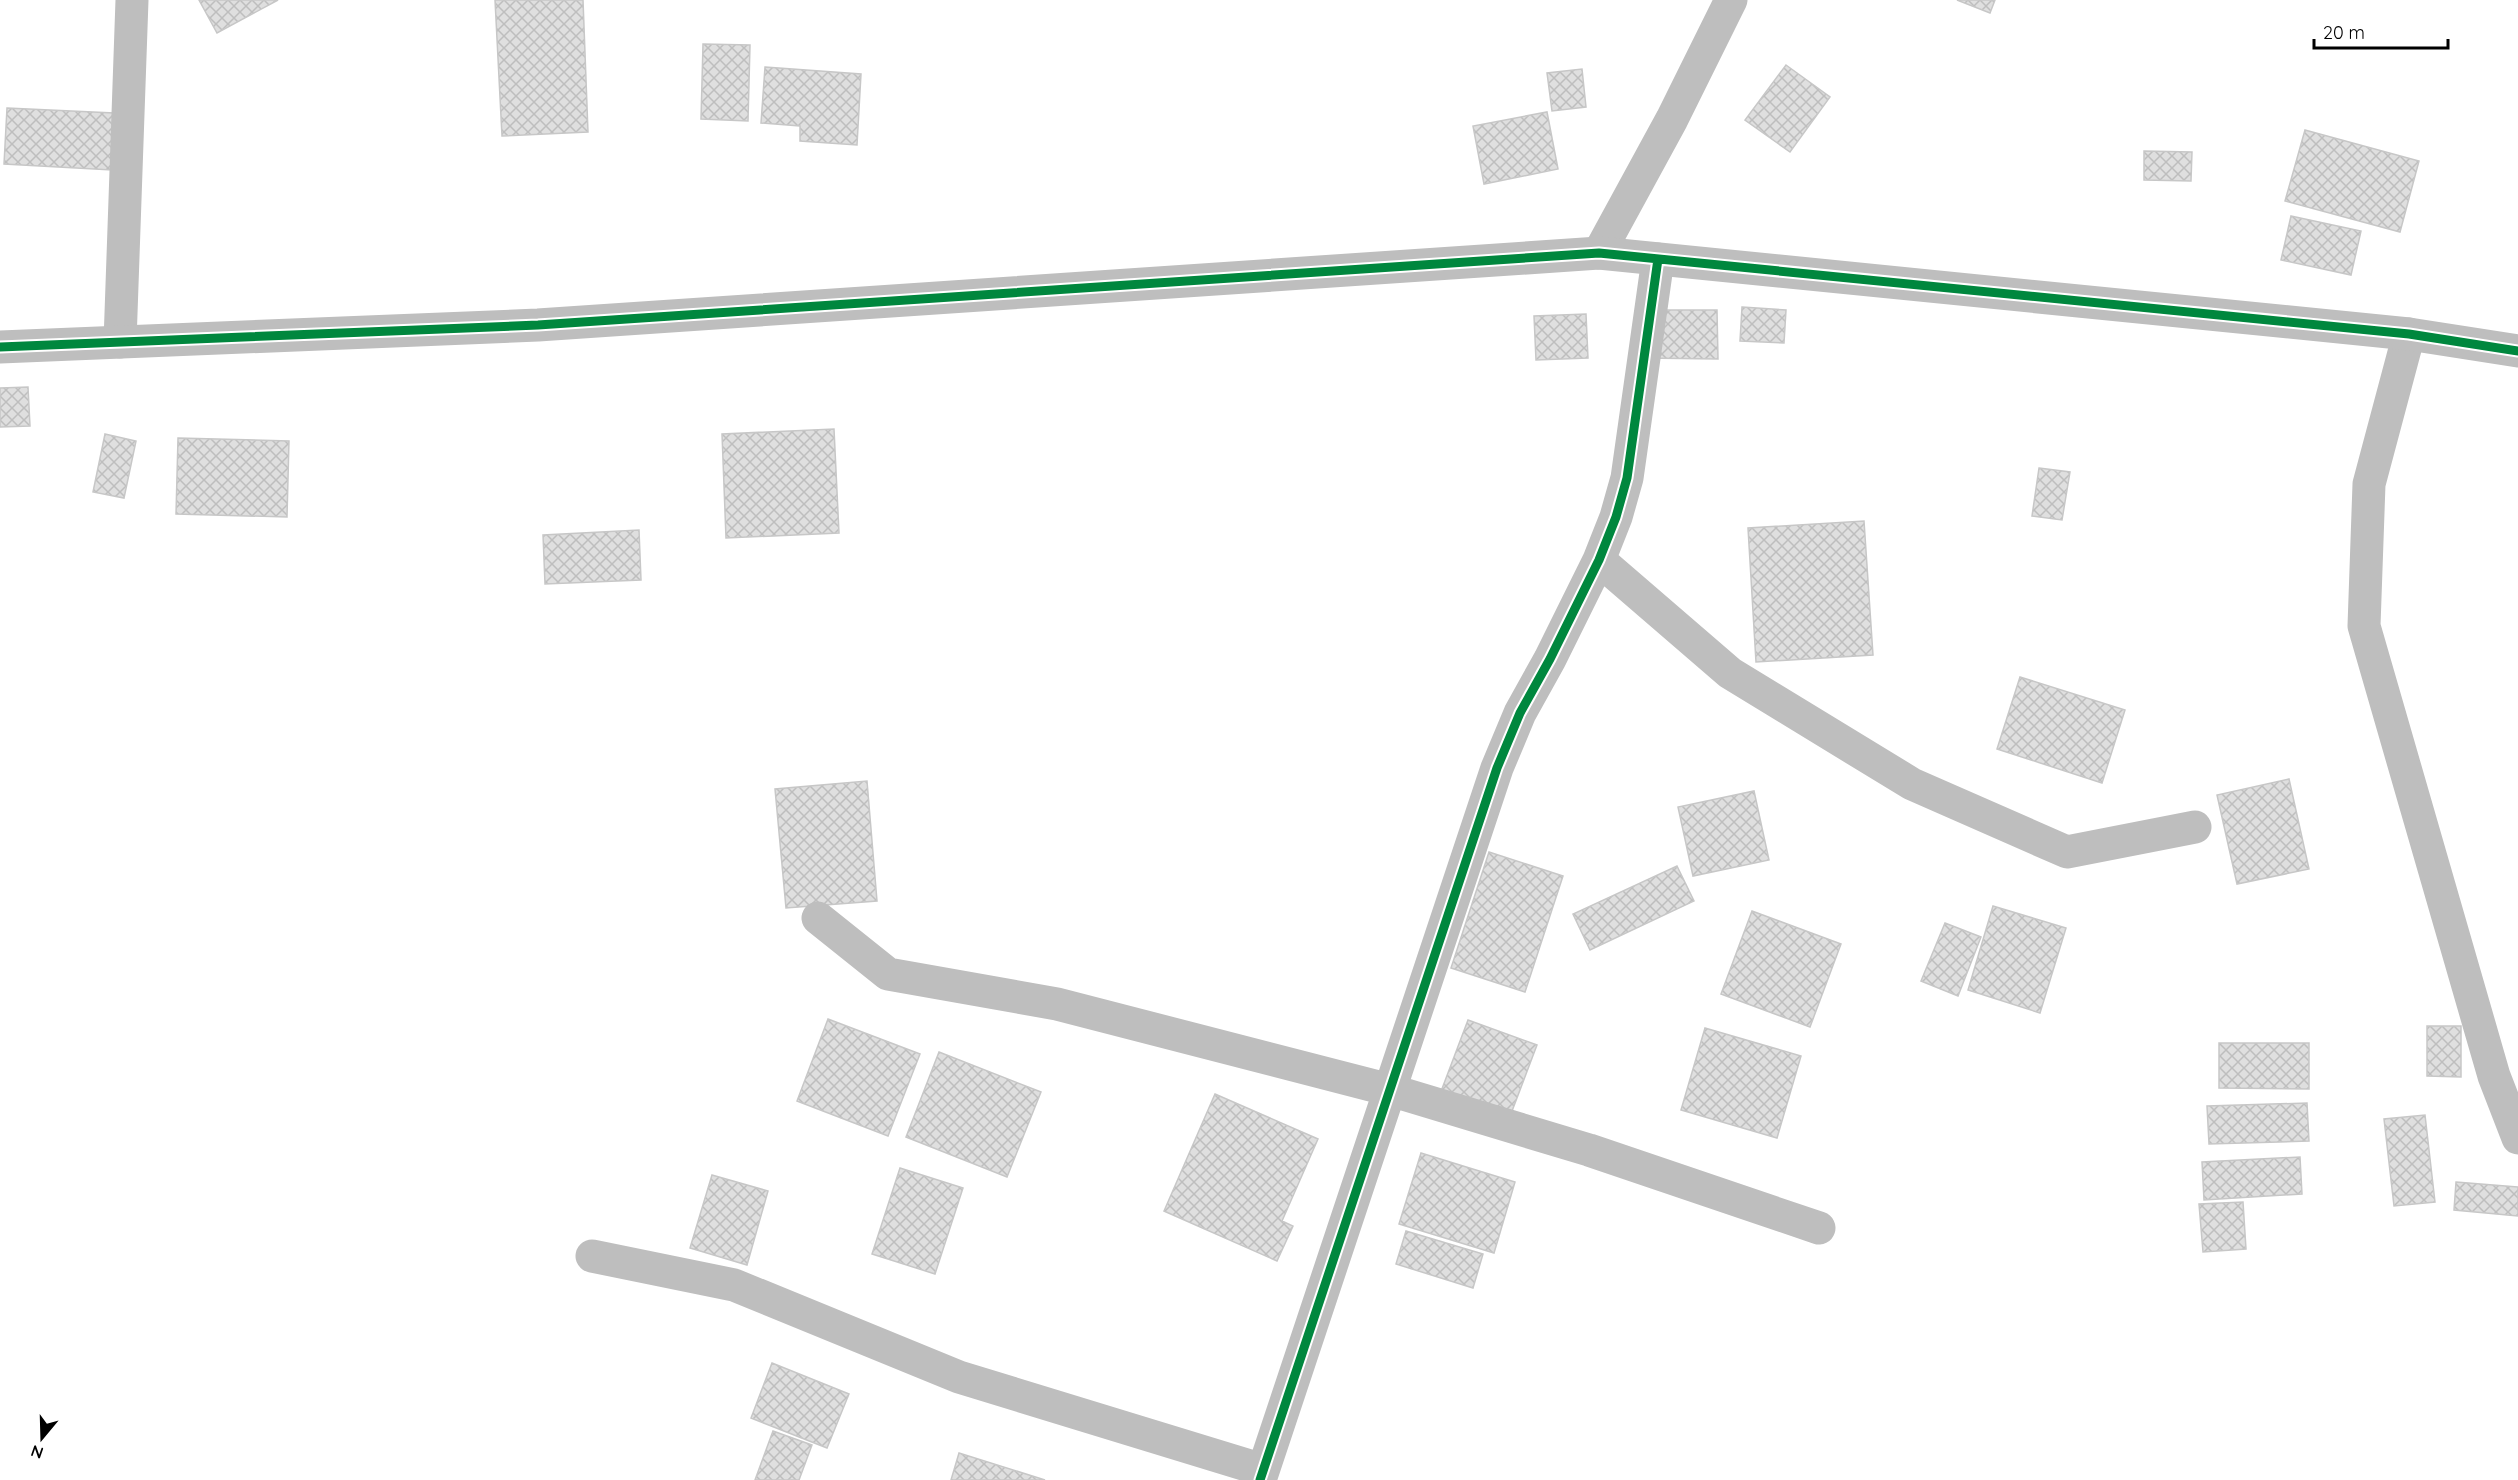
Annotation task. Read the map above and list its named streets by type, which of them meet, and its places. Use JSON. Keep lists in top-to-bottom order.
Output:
{
  "scale_bar": "20 m",
  "north": "bottom"
}
